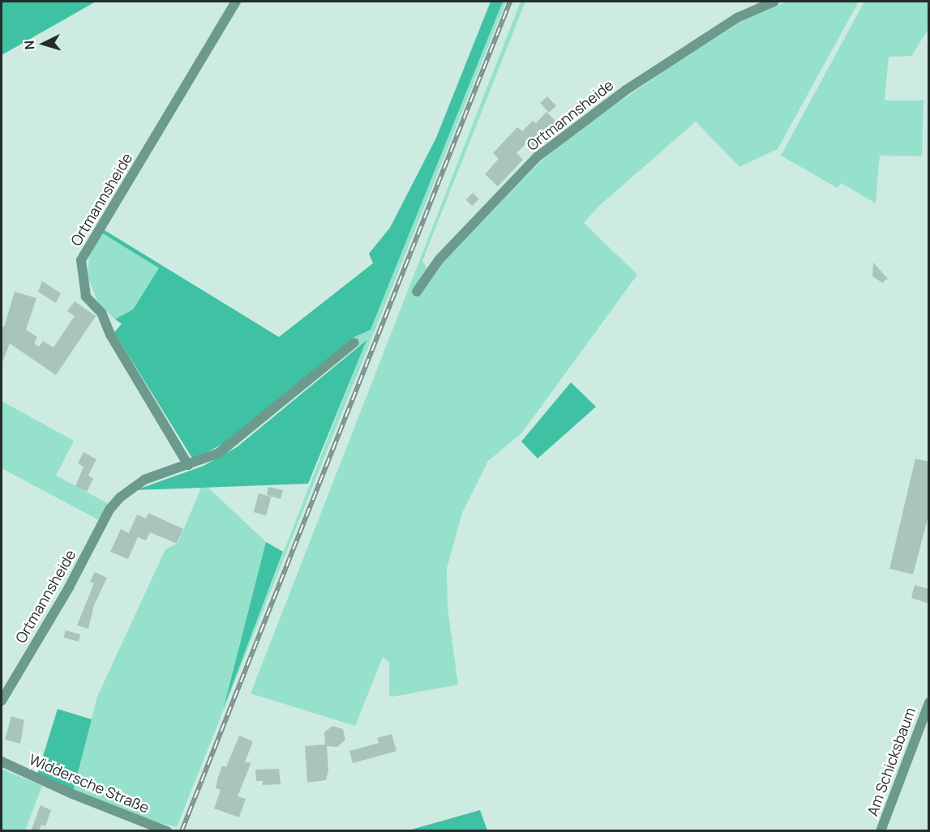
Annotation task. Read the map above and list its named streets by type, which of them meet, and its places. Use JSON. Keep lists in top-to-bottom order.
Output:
{
  "streets": {
    "street": ["Ortmannsheide", "Am Schicksbaum", "Widdersche Straße"]
  },
  "north": "left"
}
